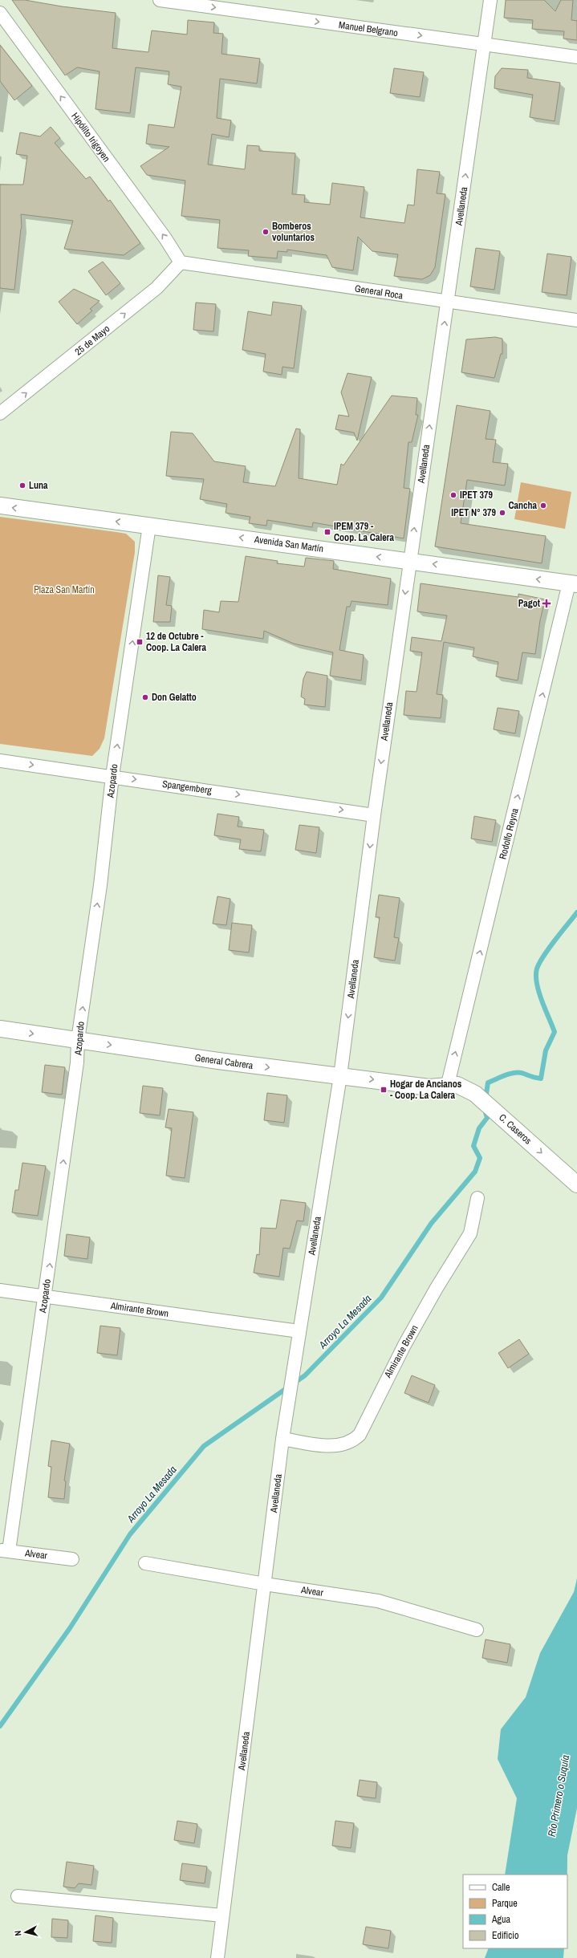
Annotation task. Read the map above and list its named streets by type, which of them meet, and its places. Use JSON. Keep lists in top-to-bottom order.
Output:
{
  "streets": {
    "street": [
      "Manuel Belgrano",
      "Hipólito Irigoyen",
      "Avellaneda",
      "General Roca",
      "25 de Mayo",
      "Avenida San Martín",
      "Azopardo",
      "Spangemberg",
      "Rodolfo Reyna",
      "General Cabrera",
      "C. Caseros",
      "Almirante Brown",
      "Alvear"
    ]
  },
  "crossings": [
    ["Manuel Belgrano", "Avellaneda"],
    ["Hipólito Irigoyen", "General Roca"],
    ["Hipólito Irigoyen", "25 de Mayo"],
    ["Avellaneda", "General Roca"],
    ["Avellaneda", "Avenida San Martín"],
    ["Avellaneda", "Spangemberg"],
    ["Avellaneda", "General Cabrera"],
    ["Avellaneda", "Almirante Brown"],
    ["Avellaneda", "Alvear"],
    ["General Roca", "25 de Mayo"],
    ["Avenida San Martín", "Azopardo"],
    ["Avenida San Martín", "Rodolfo Reyna"],
    ["Azopardo", "Spangemberg"],
    ["Azopardo", "General Cabrera"],
    ["Azopardo", "Almirante Brown"],
    ["Azopardo", "Alvear"],
    ["Rodolfo Reyna", "General Cabrera"],
    ["Rodolfo Reyna", "C. Caseros"],
    ["General Cabrera", "C. Caseros"]
  ],
  "one_way": [
    "Manuel Belgrano",
    "Hipólito Irigoyen",
    "25 de Mayo",
    "Avenida San Martín",
    "Azopardo",
    "Spangemberg",
    "Rodolfo Reyna",
    "General Cabrera",
    "C. Caseros"
  ],
  "water": ["Arroyo La Mesada", "Río Primero o Suquía"],
  "parks": ["Plaza San Martín"],
  "places": {
    "other": [
      "Bomberos voluntarios",
      "Luna",
      "IPET 379",
      "Cancha",
      "IPET N° 379",
      "Don Gelatto"
    ],
    "transit": ["IPEM 379 - Coop. La Calera", "12 de Octubre - Coop. La Calera", "Hogar de Ancianos - Coop. La Calera"],
    "health": ["Pagot"]
  },
  "legend": [
    "Calle",
    "Parque",
    "Agua",
    "Edificio"
  ],
  "north": "left"
}
